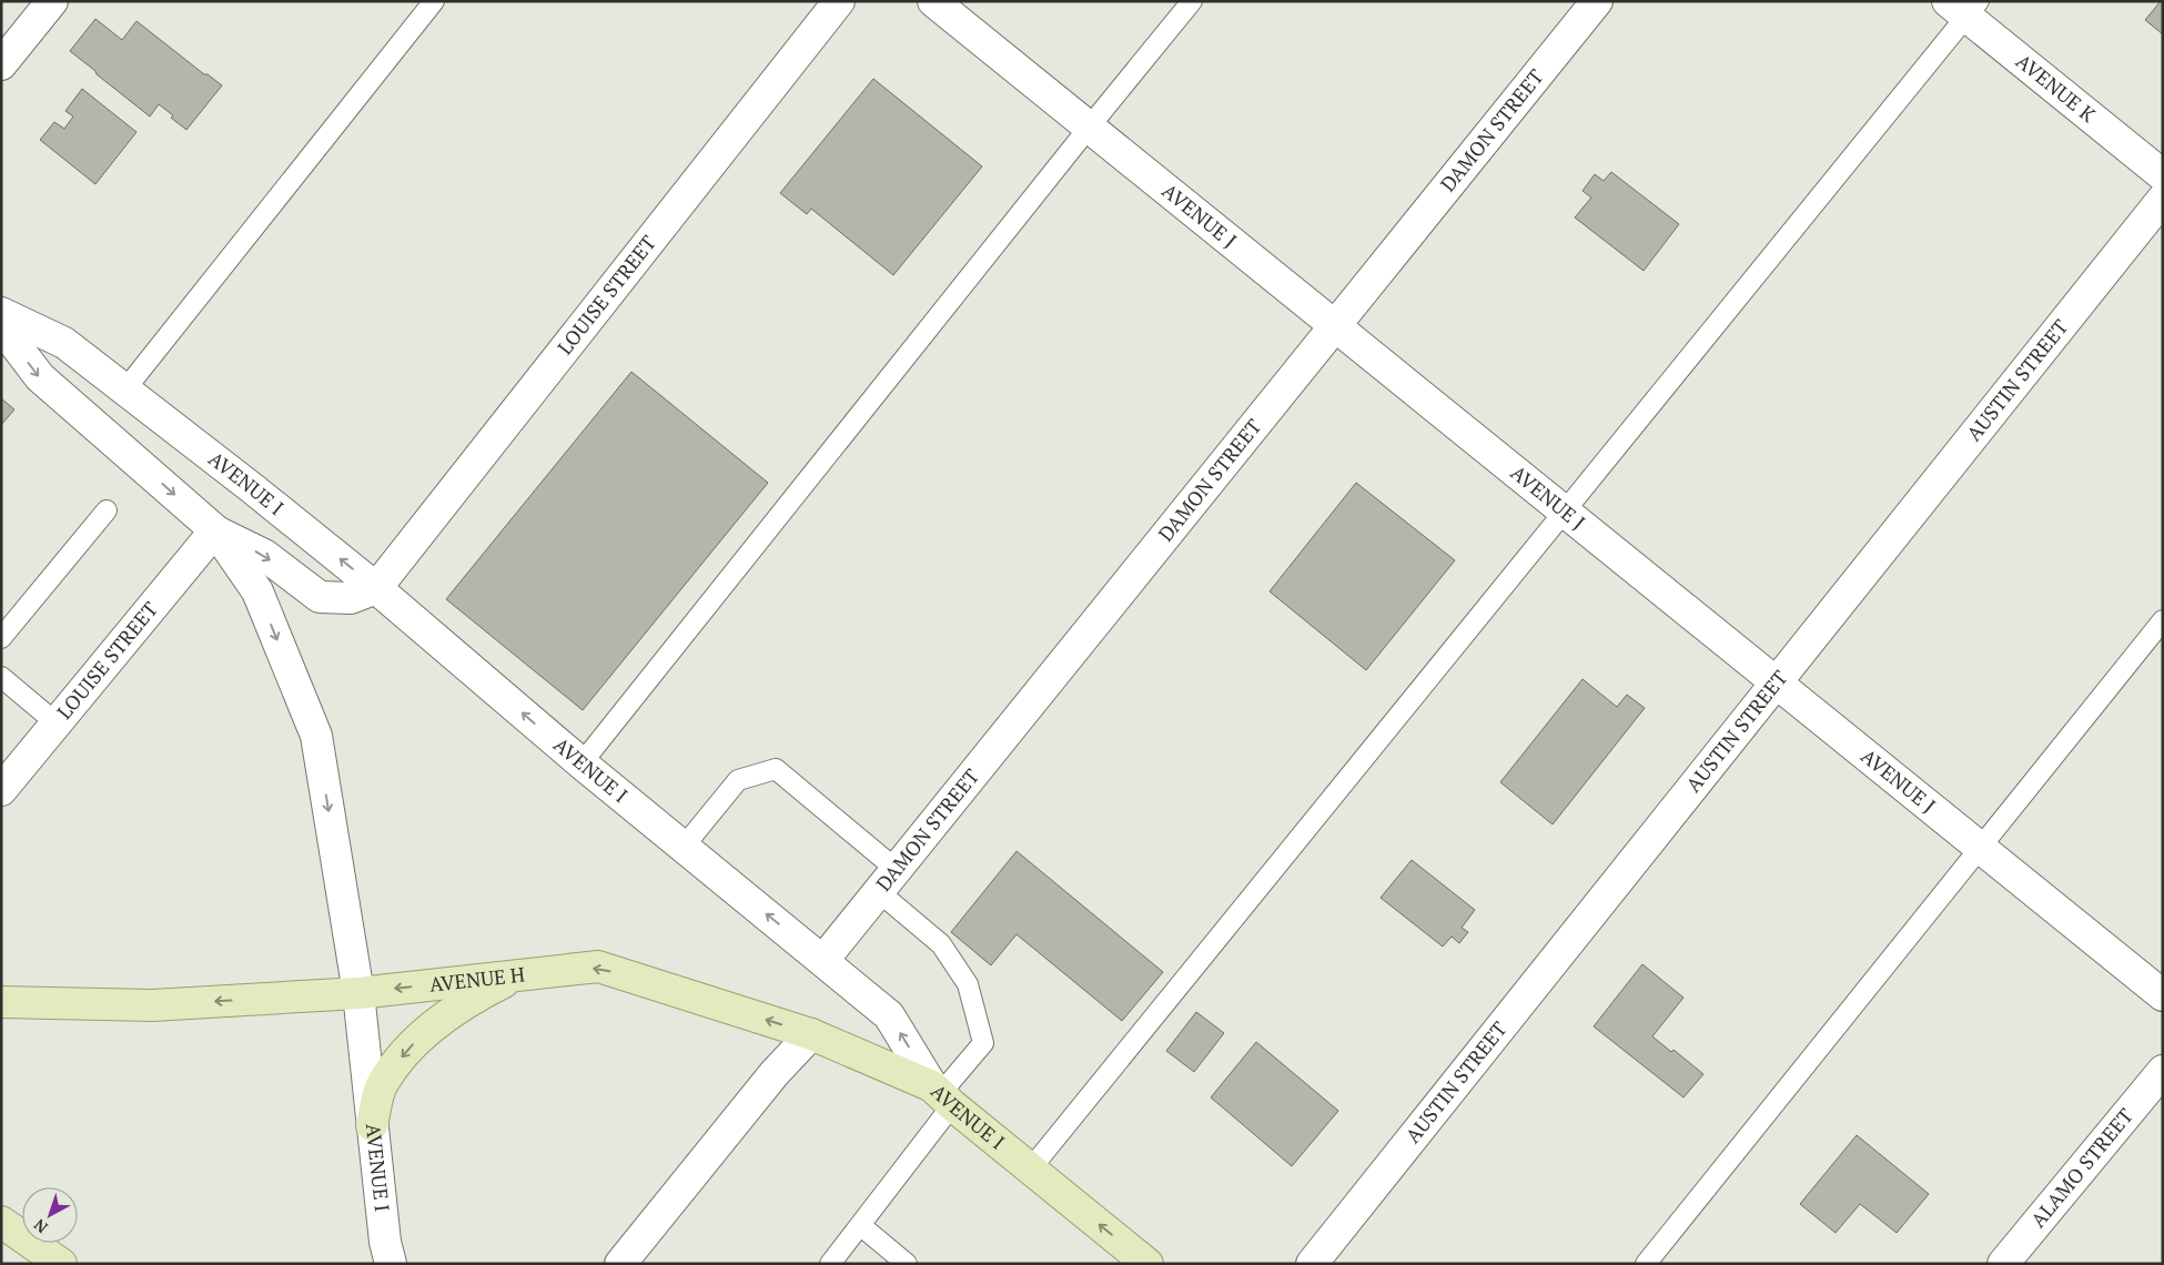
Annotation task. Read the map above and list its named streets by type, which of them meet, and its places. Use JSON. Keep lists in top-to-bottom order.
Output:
{
  "streets": {
    "main road": ["AVENUE I", "AVENUE H"],
    "street": [
      "AVENUE K",
      "DAMON STREET",
      "AVENUE J",
      "LOUISE STREET",
      "AUSTIN STREET",
      "ALAMO STREET"
    ]
  },
  "crossings": [
    ["DAMON STREET", "AVENUE J"],
    ["DAMON STREET", "AVENUE I"],
    ["AVENUE J", "AUSTIN STREET"],
    ["LOUISE STREET", "AVENUE I"],
    ["AVENUE I", "AVENUE H"]
  ],
  "one_way": ["AVENUE H"],
  "north": "bottom left"
}
